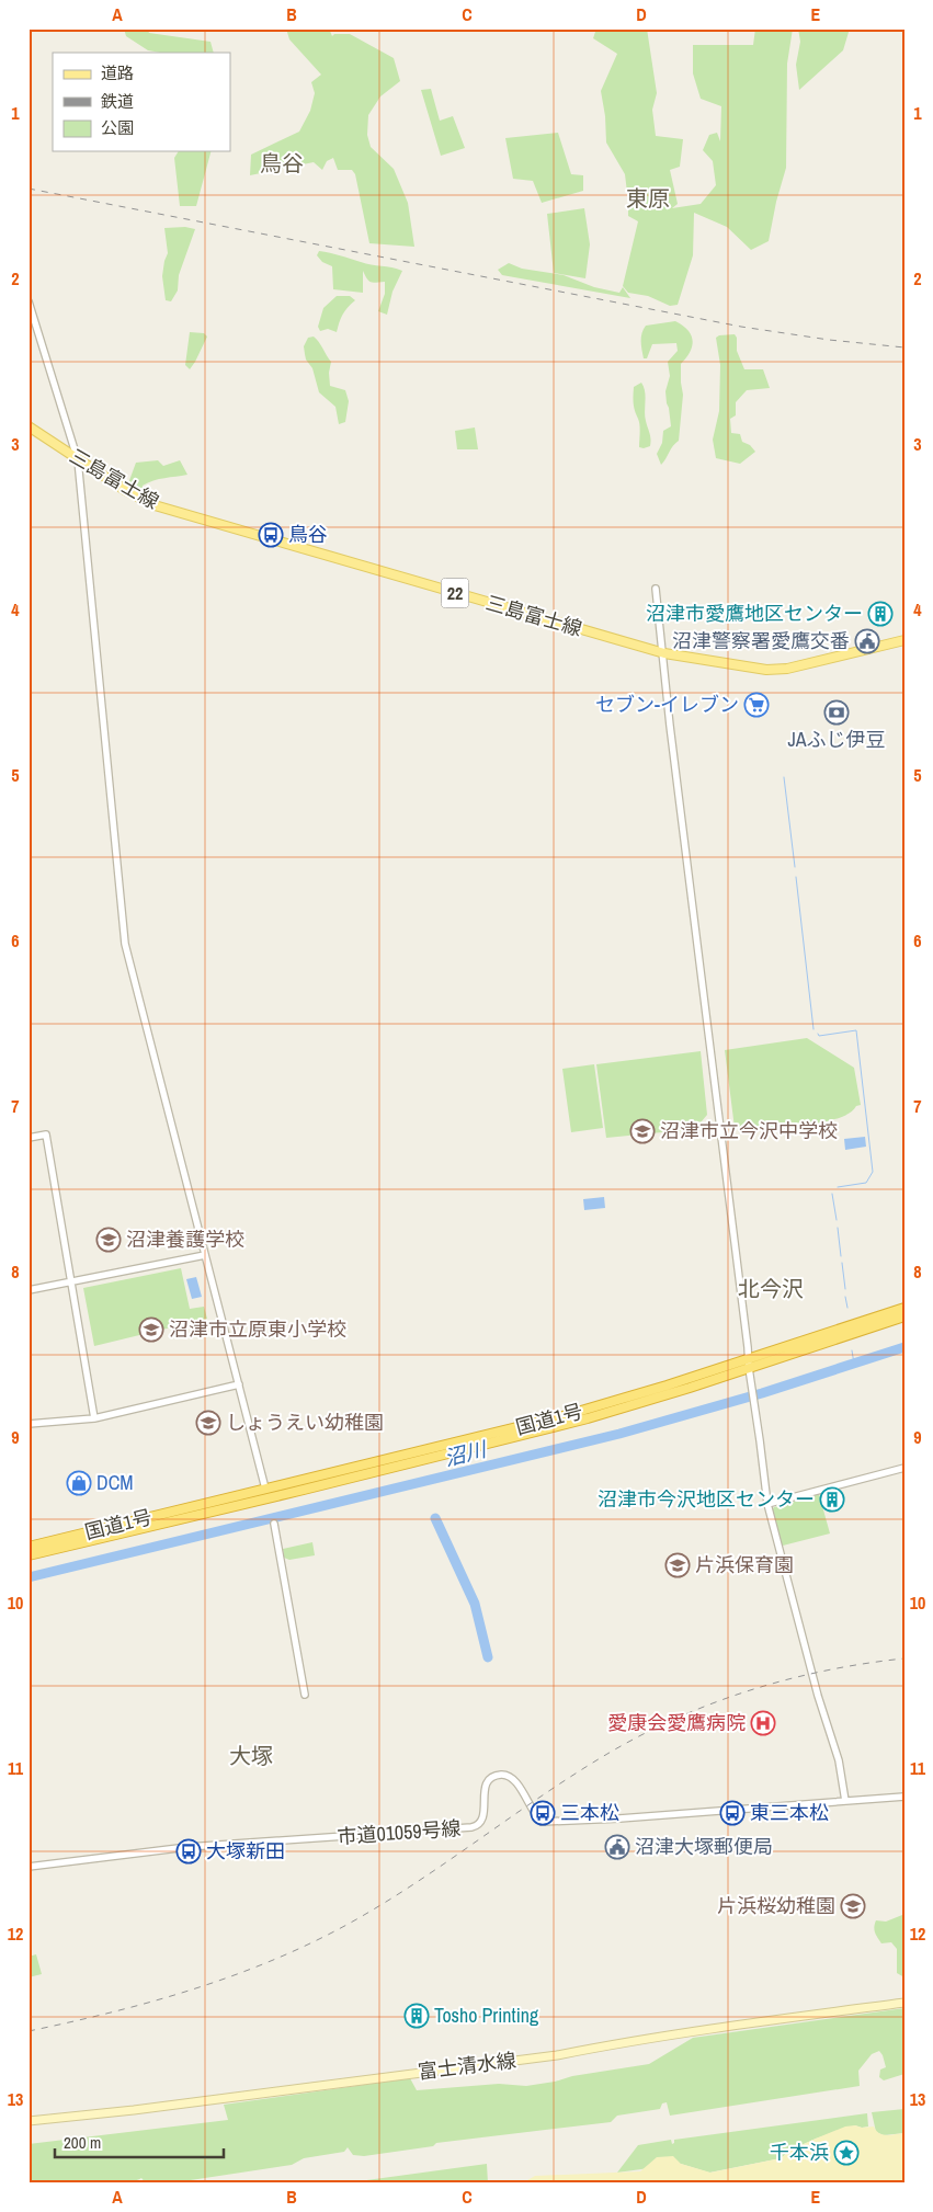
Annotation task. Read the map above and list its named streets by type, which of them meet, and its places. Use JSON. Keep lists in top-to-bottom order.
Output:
{
  "streets": {
    "highway": ["国道1号"],
    "main road": ["三島富士線", "22", "富士清水線"],
    "street": ["市道01059号線"]
  },
  "districts": [
    "鳥谷",
    "東原",
    "北今沢",
    "大塚"
  ],
  "water": ["沼川"],
  "places": {
    "bus stop": [
      "鳥谷",
      "三本松",
      "東三本松",
      "大塚新田"
    ],
    "building": ["沼津市愛鷹地区センター", "沼津市今沢地区センター", "Tosho Printing"],
    "public building": ["沼津警察署愛鷹交番", "沼津大塚郵便局"],
    "supermarket": ["セブン-イレブン"],
    "bank": ["JAふじ伊豆"],
    "school or university": [
      "沼津市立今沢中学校",
      "沼津養護学校",
      "沼津市立原東小学校",
      "しょうえい幼稚園",
      "片浜保育園",
      "片浜桜幼稚園"
    ],
    "shop": ["DCM"],
    "hospital": ["愛康会愛鷹病院"],
    "place": ["千本浜"]
  },
  "legend": ["道路", "鉄道", "公園"],
  "scale_bar": "200 m",
  "grid": {
    "columns": [
      "A",
      "B",
      "C",
      "D",
      "E"
    ],
    "rows": [
      "1",
      "2",
      "3",
      "4",
      "5",
      "6",
      "7",
      "8",
      "9",
      "10",
      "11",
      "12",
      "13"
    ]
  }
}
